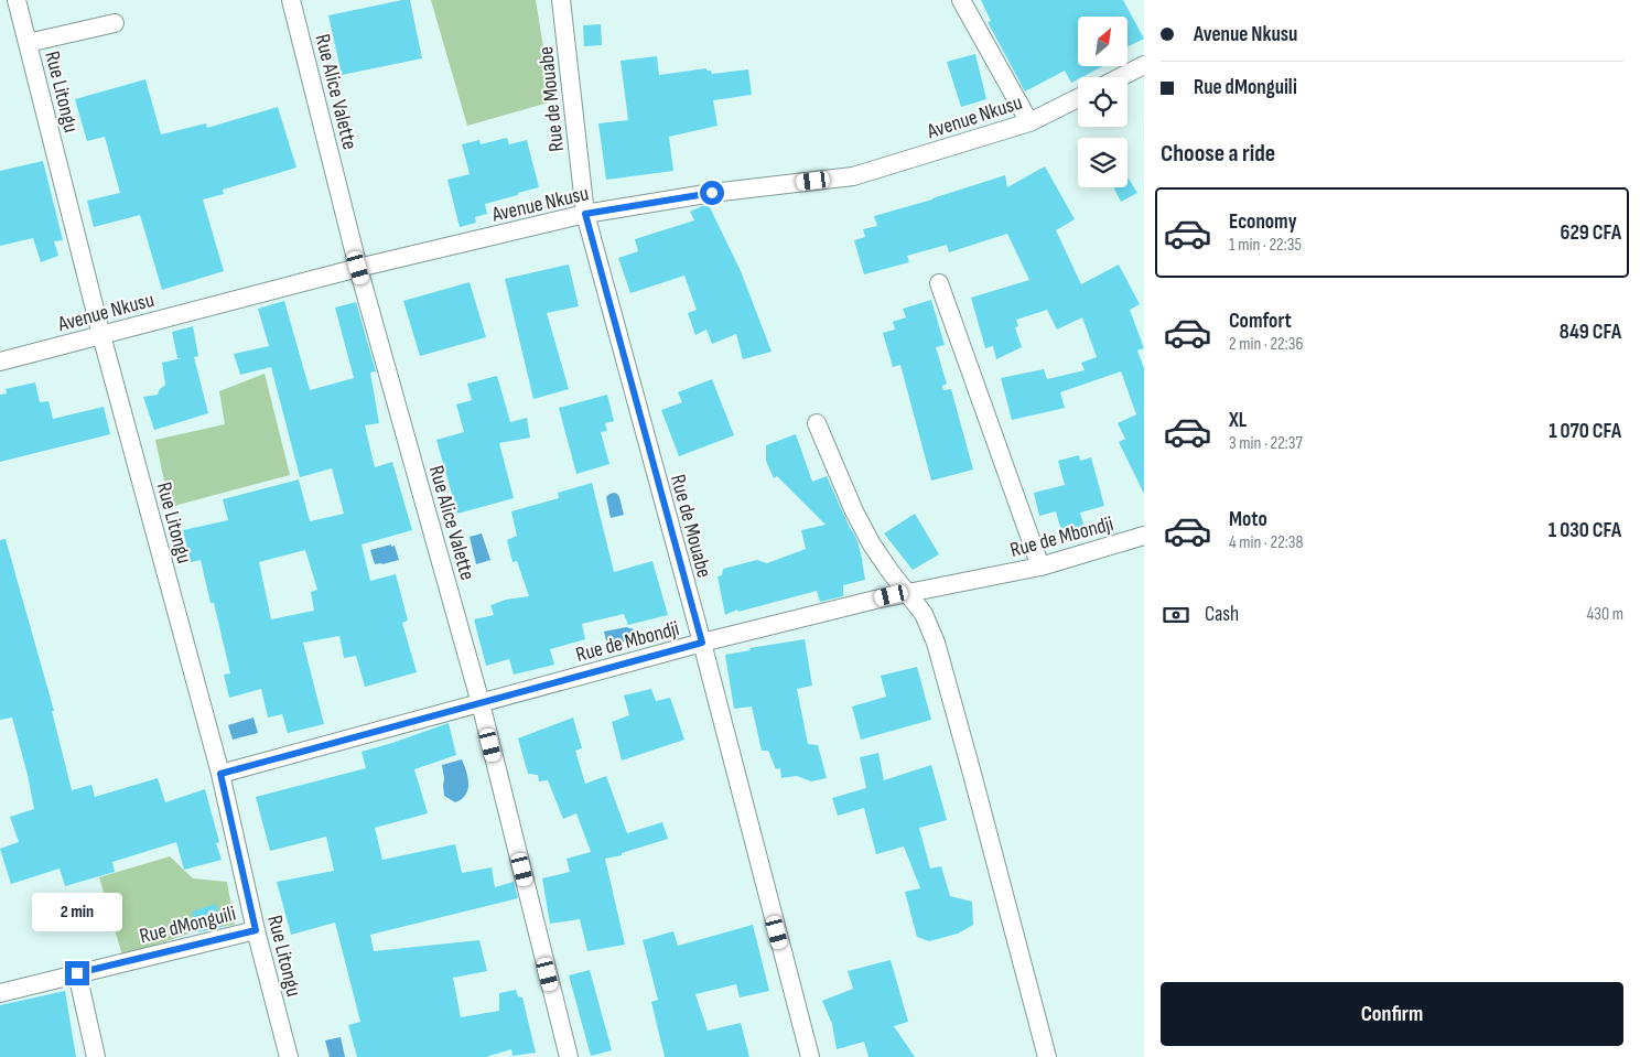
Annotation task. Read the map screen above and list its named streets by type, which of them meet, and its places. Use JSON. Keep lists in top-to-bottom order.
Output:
{
  "streets": {
    "street": [
      "Rue Litongu",
      "Rue Alice Valette",
      "Rue de Mouabe",
      "Avenue Nkusu",
      "Rue de Mbondji",
      "Rue dMonguili"
    ]
  },
  "crossings": [
    ["Rue Litongu", "Avenue Nkusu"],
    ["Rue Litongu", "Rue de Mbondji"],
    ["Rue Litongu", "Rue dMonguili"],
    ["Rue Alice Valette", "Avenue Nkusu"],
    ["Rue Alice Valette", "Rue de Mbondji"],
    ["Rue de Mouabe", "Avenue Nkusu"],
    ["Rue de Mouabe", "Rue de Mbondji"]
  ],
  "north": "top right",
  "page": {
    "banner": ["Avenue Nkusu", "Rue dMonguili"],
    "heading": "Choose a ride",
    "list": [
      {
        "name": "Economy",
        "note": "1 min · 22:35",
        "value": "629 CFA"
      },
      {
        "name": "Comfort",
        "note": "2 min · 22:36",
        "value": "849 CFA"
      },
      {
        "name": "XL",
        "note": "3 min · 22:37",
        "value": "1 070 CFA"
      },
      {
        "name": "Moto",
        "note": "4 min · 22:38",
        "value": "1 030 CFA"
      }
    ],
    "pay": ["Cash", "430 m"],
    "bubble": "2 min",
    "buttons": "Confirm"
  }
}
